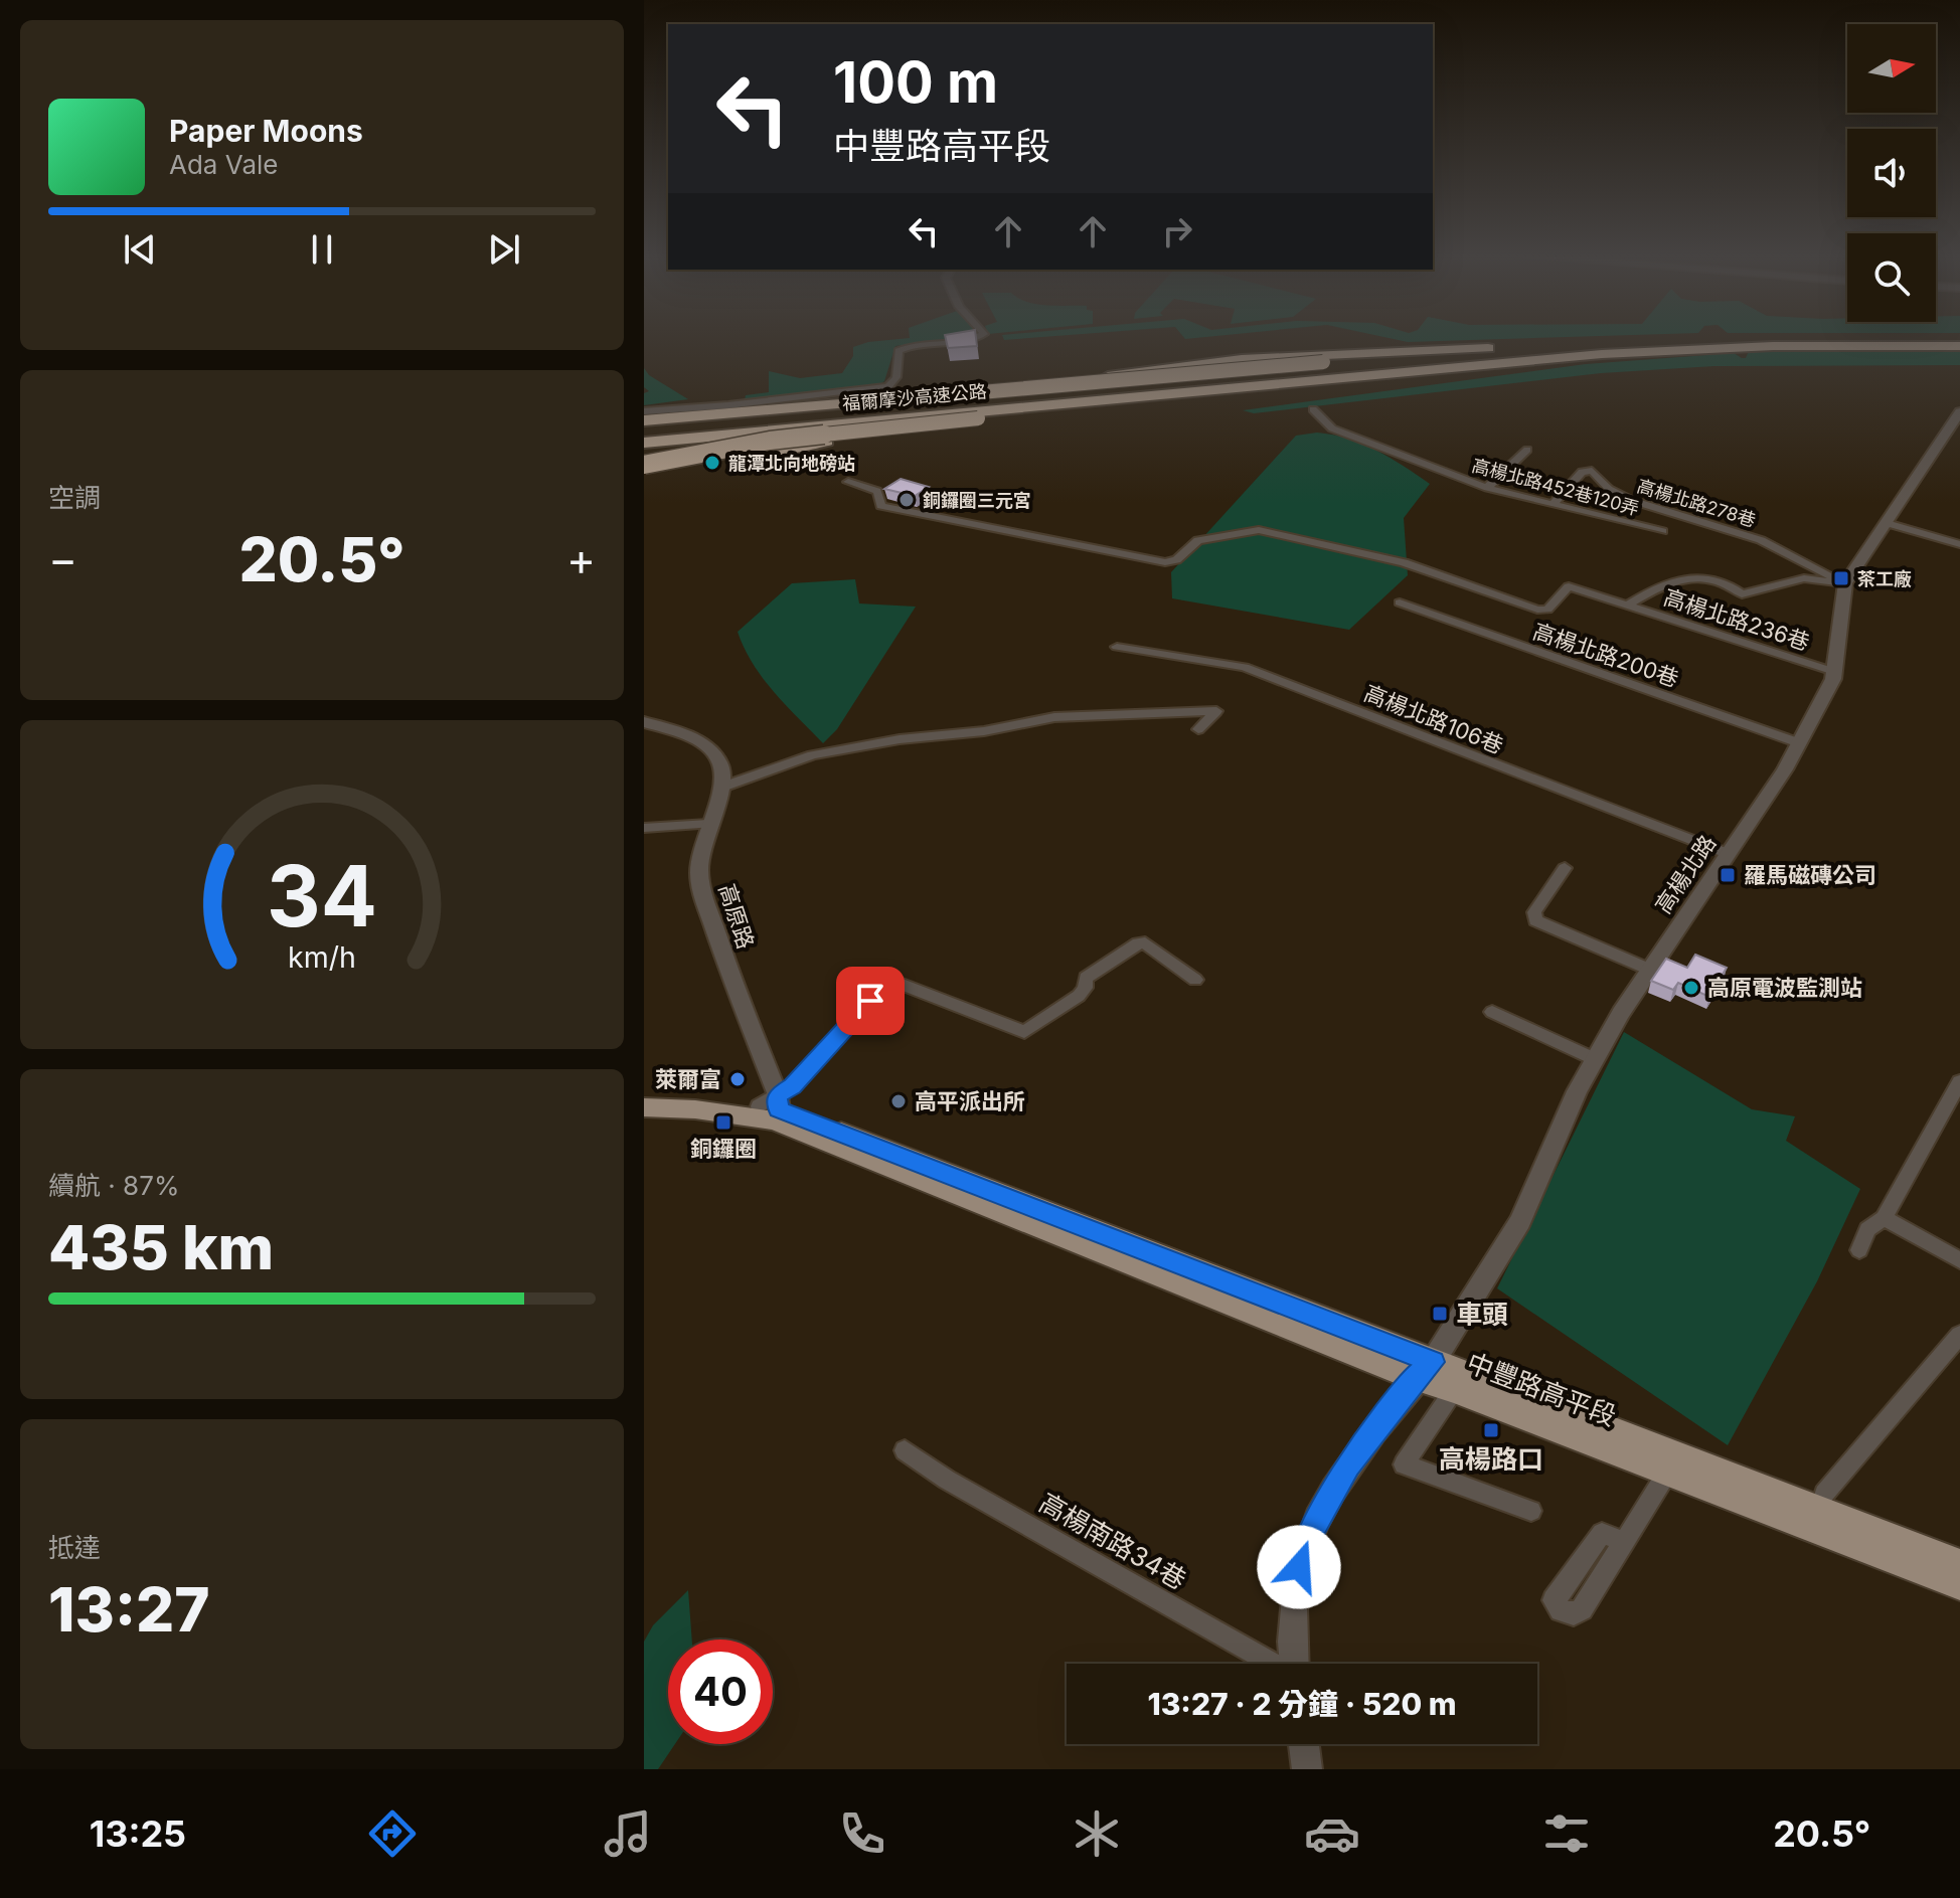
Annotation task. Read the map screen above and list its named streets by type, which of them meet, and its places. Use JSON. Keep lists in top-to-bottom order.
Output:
{
  "streets": {
    "highway": ["福爾摩沙高速公路"],
    "main road": ["中豐路高平段"],
    "street": [
      "高楊北路452巷120弄",
      "高楊北路278巷",
      "高楊北路236巷",
      "高楊北路200巷",
      "高楊北路106巷",
      "高楊北路",
      "高原路",
      "高楊南路34巷"
    ]
  },
  "crossings": [
    ["高楊北路452巷120弄", "高楊北路278巷"],
    ["高楊北路278巷", "高楊北路"],
    ["高楊北路236巷", "高楊北路"],
    ["高楊北路200巷", "高楊北路"],
    ["高楊北路106巷", "高楊北路"],
    ["高楊北路", "中豐路高平段"],
    ["高原路", "中豐路高平段"]
  ],
  "places": {
    "other": [
      "龍潭北向地磅站",
      "銅鑼圈三元宮",
      "高原電波監測站",
      "萊爾富",
      "高平派出所"
    ],
    "transit": [
      "茶工廠",
      "羅馬磁磚公司",
      "銅鑼圈",
      "車頭",
      "高楊路口"
    ]
  },
  "north": "right",
  "page": {
    "turn": ["100 m", "中豐路高平段"],
    "song": ["Paper Moons", "Ada Vale"],
    "tile": [
      "空調",
      ["續航 · 87%", "435 km"],
      ["抵達", "13:27"]
    ],
    "heat": ["−", "20.5°", "+"],
    "limit": "40",
    "trip": "13:27 · 2 分鐘 · 520 m",
    "tabs": ["13:25", "20.5°"],
    "gauge": ["34", "km/h"]
  }
}
